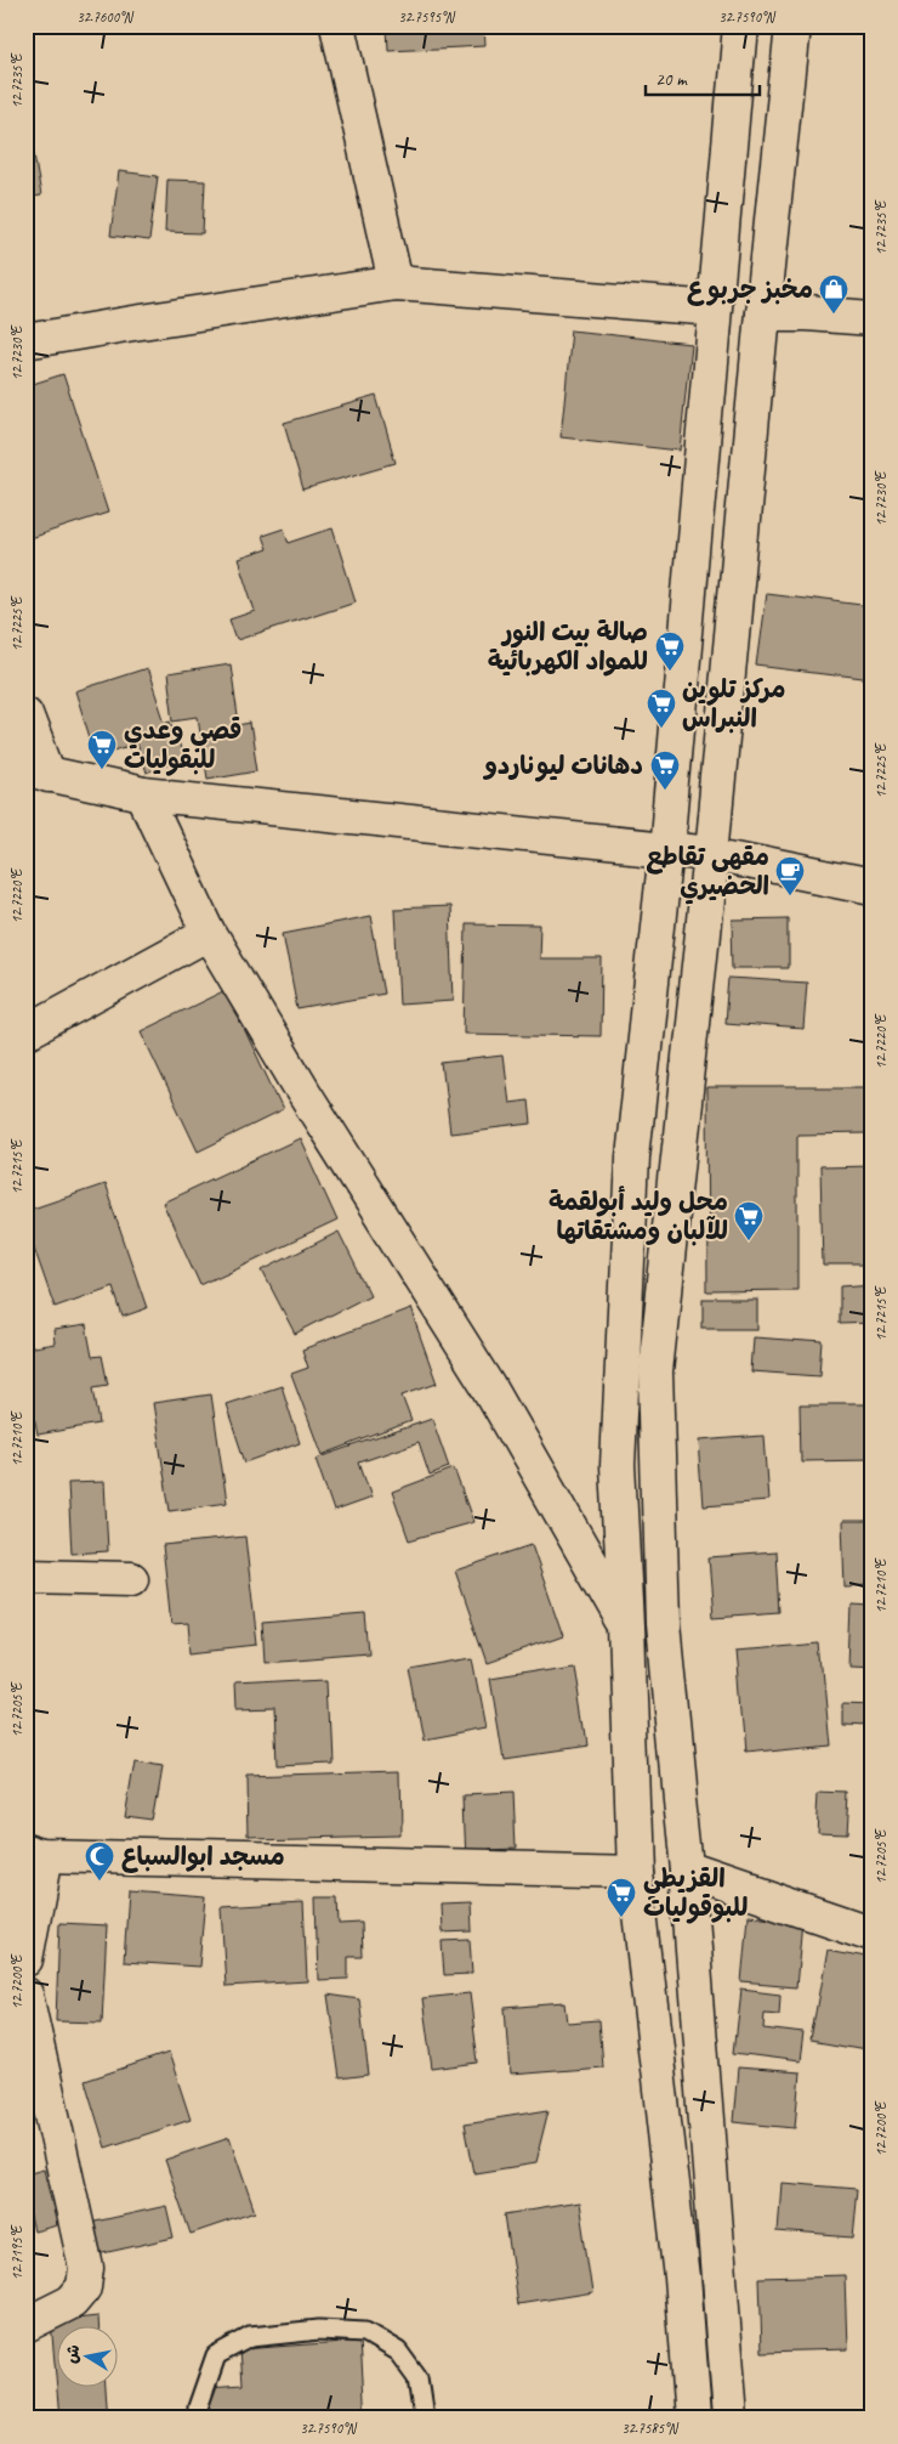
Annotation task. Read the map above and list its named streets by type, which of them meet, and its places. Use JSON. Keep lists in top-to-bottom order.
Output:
{
  "places": {
    "shop": ["مخبز جربوع"],
    "supermarket": [
      "صالة بيت النور للمواد الكهربائية",
      "مركز تلوين النبراس",
      "قصي وعدي للبقوليات",
      "دهانات ليوناردو",
      "محل وليد أبولقمة للآلبان ومشتقاتها",
      "القزيطي للبوقوليات"
    ],
    "cafe": ["مقهى تقاطع الحضيري"],
    "mosque": ["مسجد ابوالسباع"]
  },
  "scale_bar": "20 m",
  "north": "left",
  "coordinates": [
    "32.7600°N",
    "32.7595°N",
    "32.7590°N",
    "12.7235°E",
    "12.7230°E",
    "12.7225°E",
    "12.7220°E",
    "12.7215°E",
    "12.7210°E",
    "12.7205°E",
    "12.7200°E",
    "12.7195°E",
    "32.7585°N"
  ]
}
